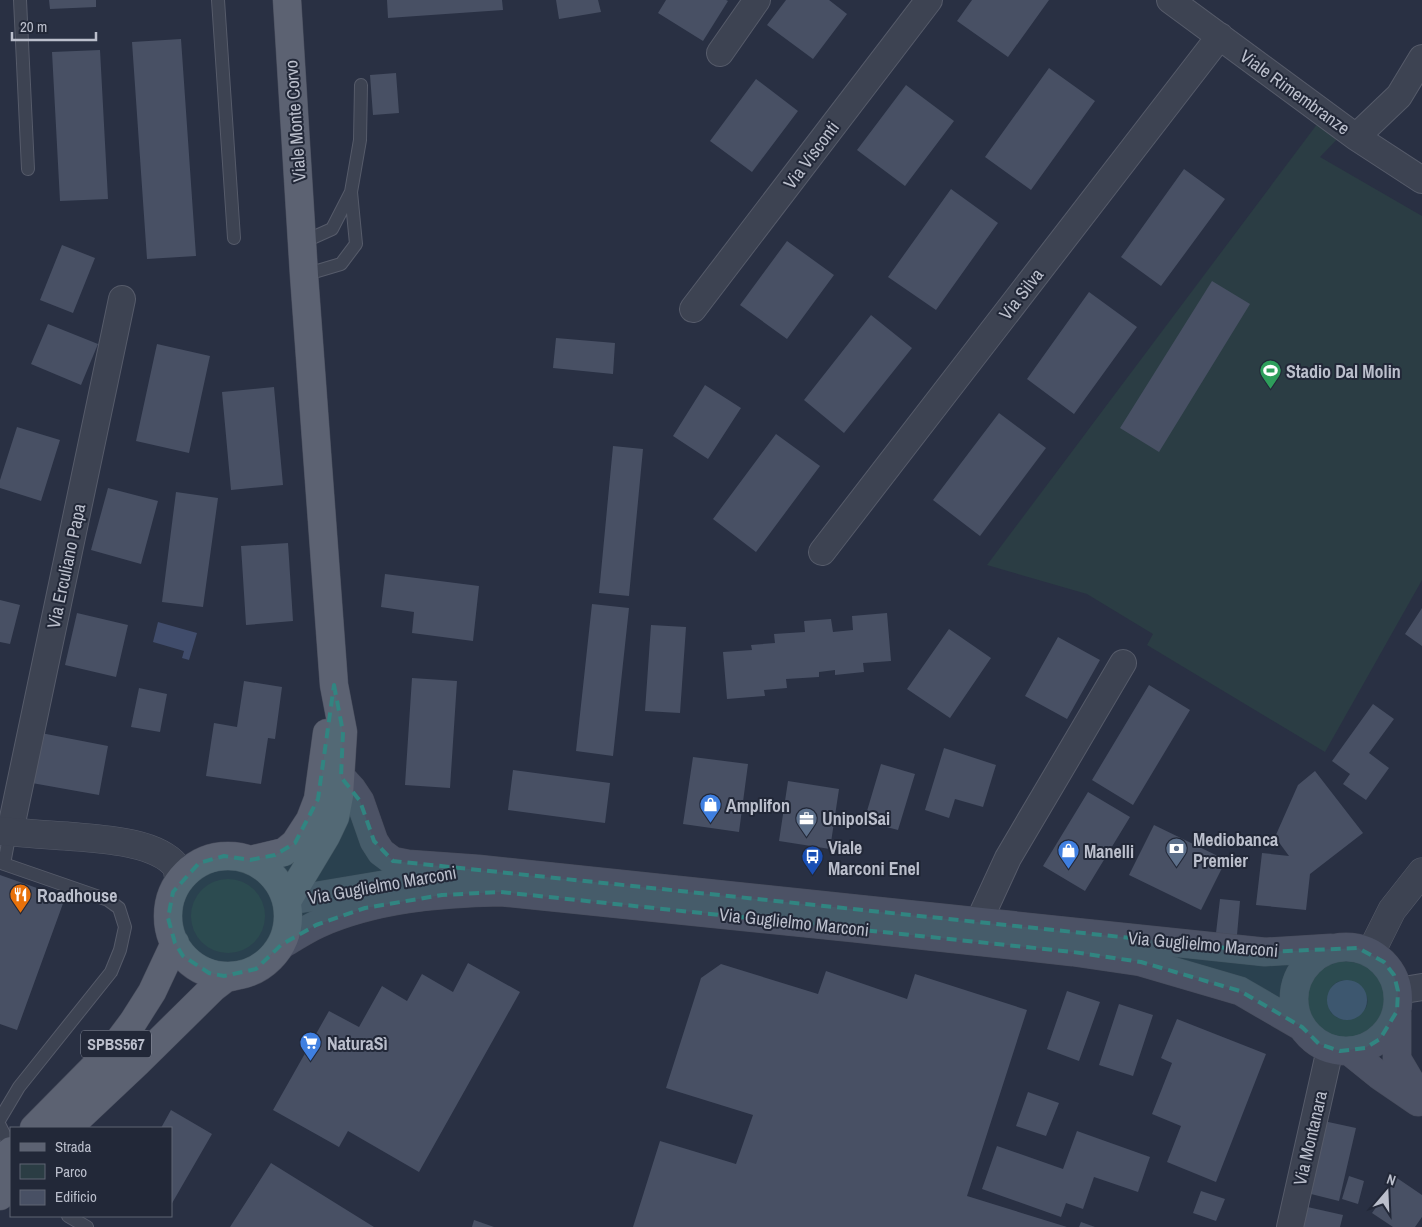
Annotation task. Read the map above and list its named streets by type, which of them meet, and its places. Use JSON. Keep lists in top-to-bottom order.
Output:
{
  "streets": {
    "main road": ["Viale Monte Corvo", "Via Guglielmo Marconi", "SPBS567"],
    "street": [
      "Viale Rimembranze",
      "Via Visconti",
      "Via Silva",
      "Via Erculiano Papa",
      "Via Montanara"
    ]
  },
  "crossings": [
    ["Viale Rimembranze", "Via Silva"],
    ["Via Guglielmo Marconi", "SPBS567"],
    ["Via Guglielmo Marconi", "Via Montanara"]
  ],
  "places": {
    "sports": ["Stadio Dal Molin"],
    "shop": ["Amplifon", "Manelli"],
    "office": ["UnipolSai"],
    "bank": ["Mediobanca Premier"],
    "bus stop": ["Viale Marconi Enel"],
    "restaurant": ["Roadhouse"],
    "supermarket": ["NaturaSì"]
  },
  "legend": ["Strada", "Parco", "Edificio"],
  "scale_bar": "20 m",
  "north": "top"
}
